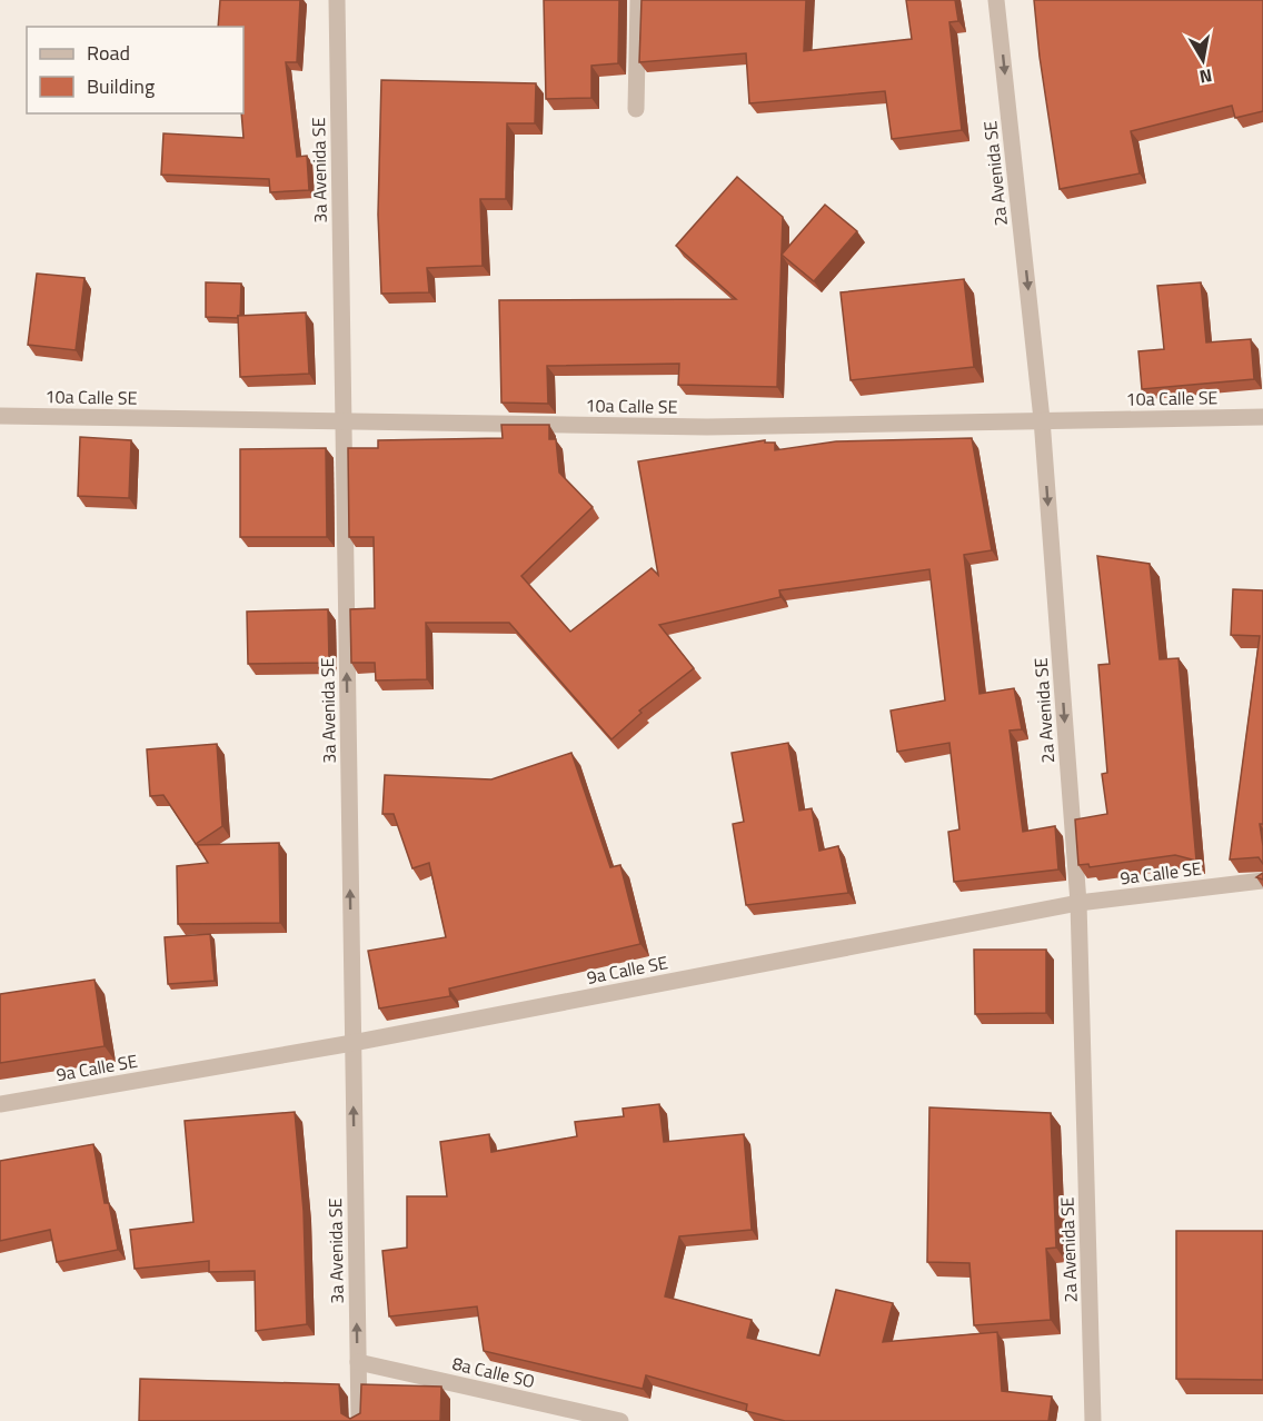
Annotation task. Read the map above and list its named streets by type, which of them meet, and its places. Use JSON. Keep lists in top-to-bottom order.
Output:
{
  "streets": {
    "street": [
      "3a Avenida SE",
      "2a Avenida SE",
      "10a Calle SE",
      "9a Calle SE",
      "8a Calle SO"
    ]
  },
  "crossings": [
    ["3a Avenida SE", "10a Calle SE"],
    ["3a Avenida SE", "9a Calle SE"],
    ["3a Avenida SE", "8a Calle SO"],
    ["2a Avenida SE", "10a Calle SE"],
    ["2a Avenida SE", "9a Calle SE"]
  ],
  "one_way": ["3a Avenida SE", "2a Avenida SE"],
  "legend": ["Road", "Building"],
  "north": "bottom"
}
